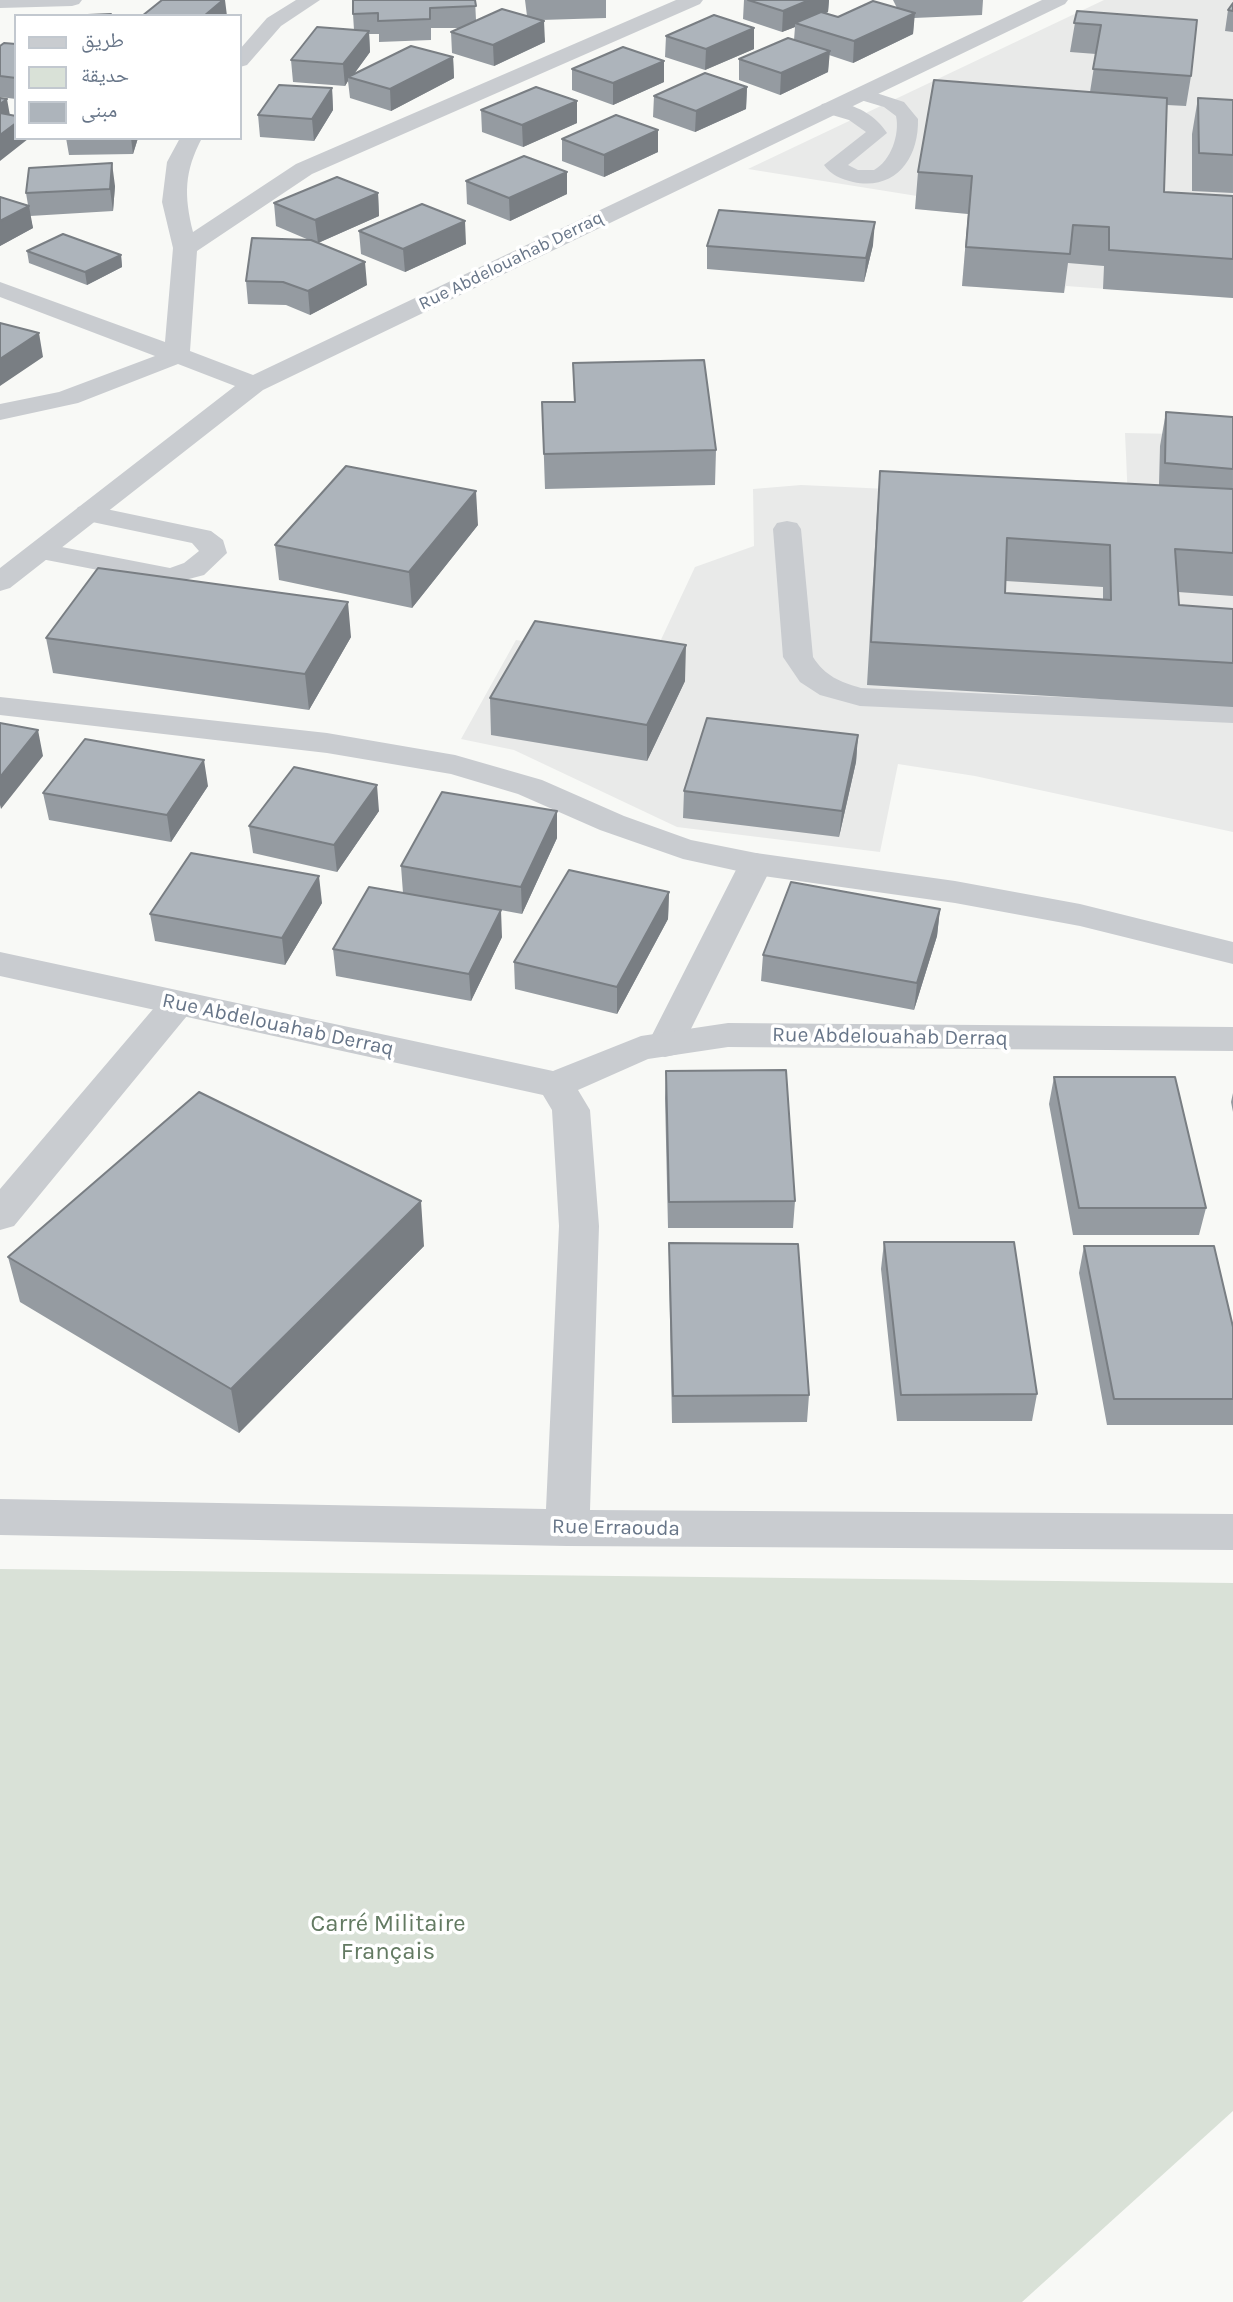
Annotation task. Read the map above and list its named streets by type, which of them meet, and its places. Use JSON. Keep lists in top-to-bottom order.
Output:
{
  "streets": {
    "street": ["Rue Abdelouahab Derraq", "Rue Erraouda"]
  },
  "parks": ["Carré Militaire Français"],
  "legend": ["طريق", "حديقة", "مبنى"]
}
